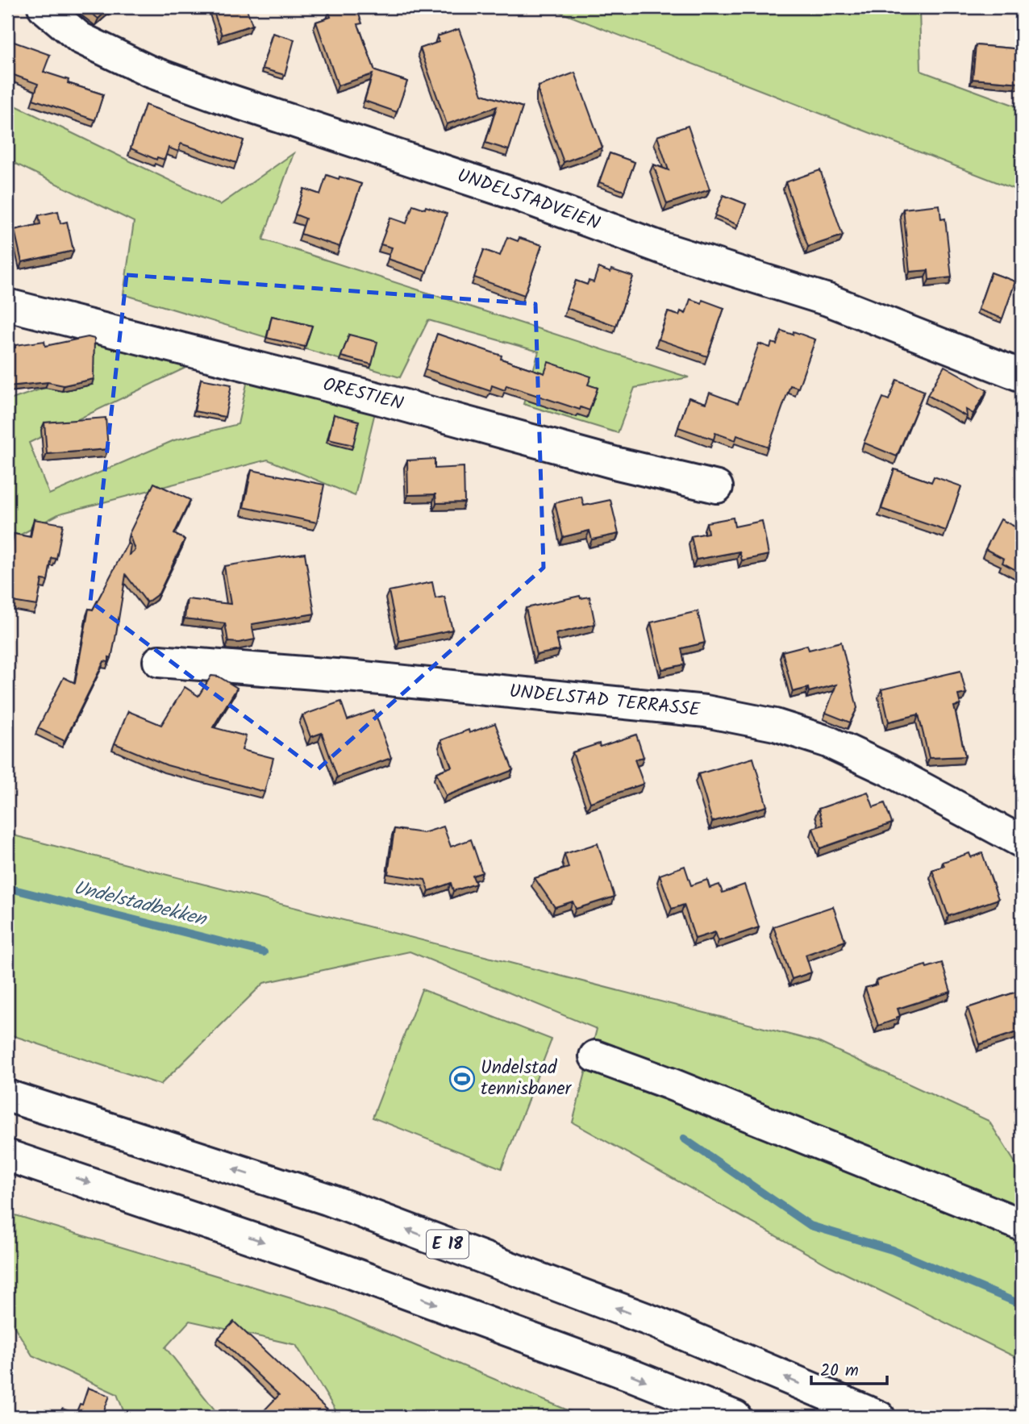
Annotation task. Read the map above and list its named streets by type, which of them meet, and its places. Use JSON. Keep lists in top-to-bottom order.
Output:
{
  "streets": {
    "main road": [
      "UNDELSTADVEIEN",
      "ORESTIEN",
      "UNDELSTAD TERRASSE",
      "E 18"
    ]
  },
  "water": ["Undelstadbekken"],
  "places": {
    "sports": ["Undelstad tennisbaner"]
  },
  "scale_bar": "20 m"
}
